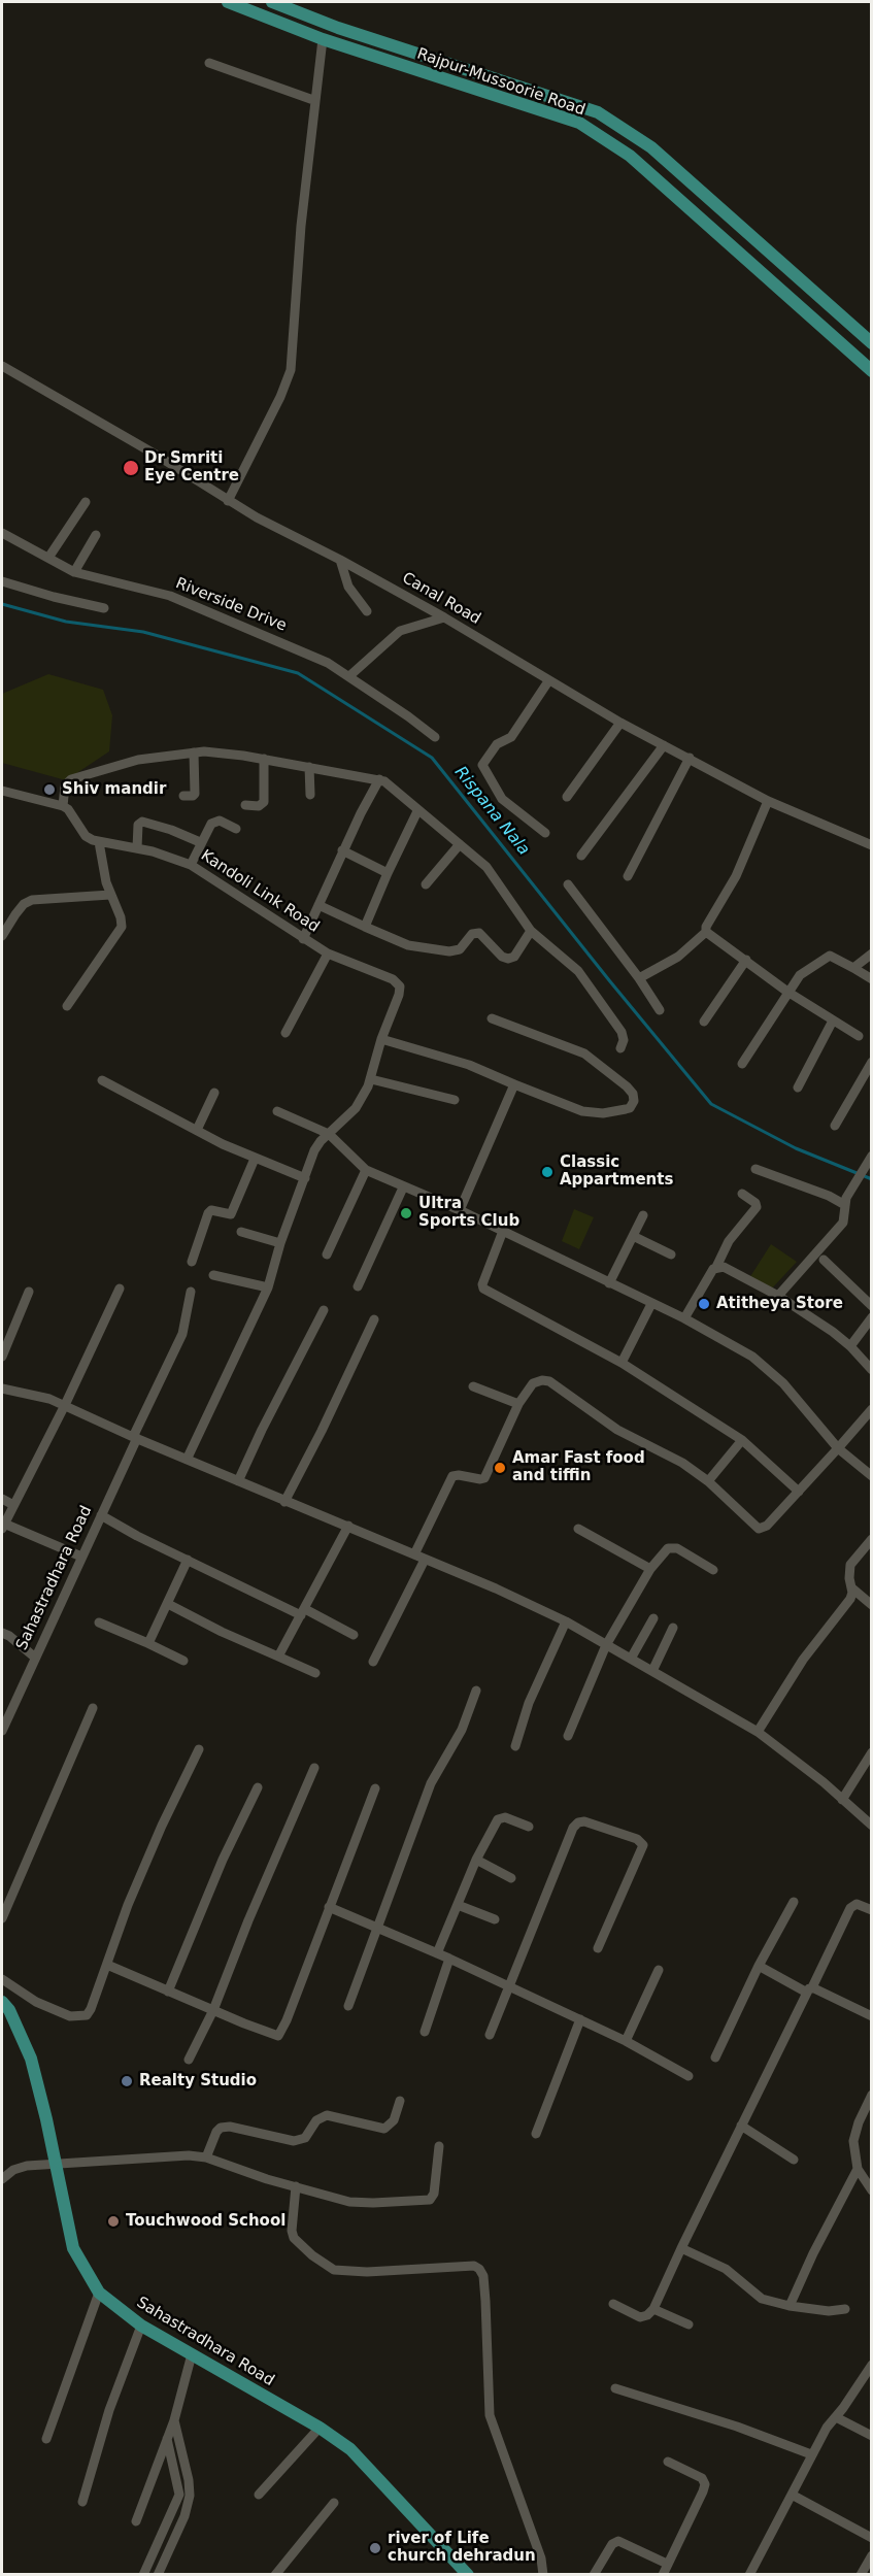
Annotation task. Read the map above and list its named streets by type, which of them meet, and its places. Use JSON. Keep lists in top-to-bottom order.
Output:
{
  "streets": {
    "main road": ["Rajpur-Mussoorie Road", "Sahastradhara Road"],
    "street": ["Canal Road", "Riverside Drive", "Kandoli Link Road"]
  },
  "water": ["Rispana Nala"],
  "places": [
    "Dr Smriti Eye Centre",
    "Shiv mandir",
    "Classic Appartments",
    "Ultra Sports Club",
    "Atitheya Store",
    "Amar Fast food and tiffin",
    "Realty Studio",
    "Touchwood School",
    "river of Life church dehradun"
  ]
}
